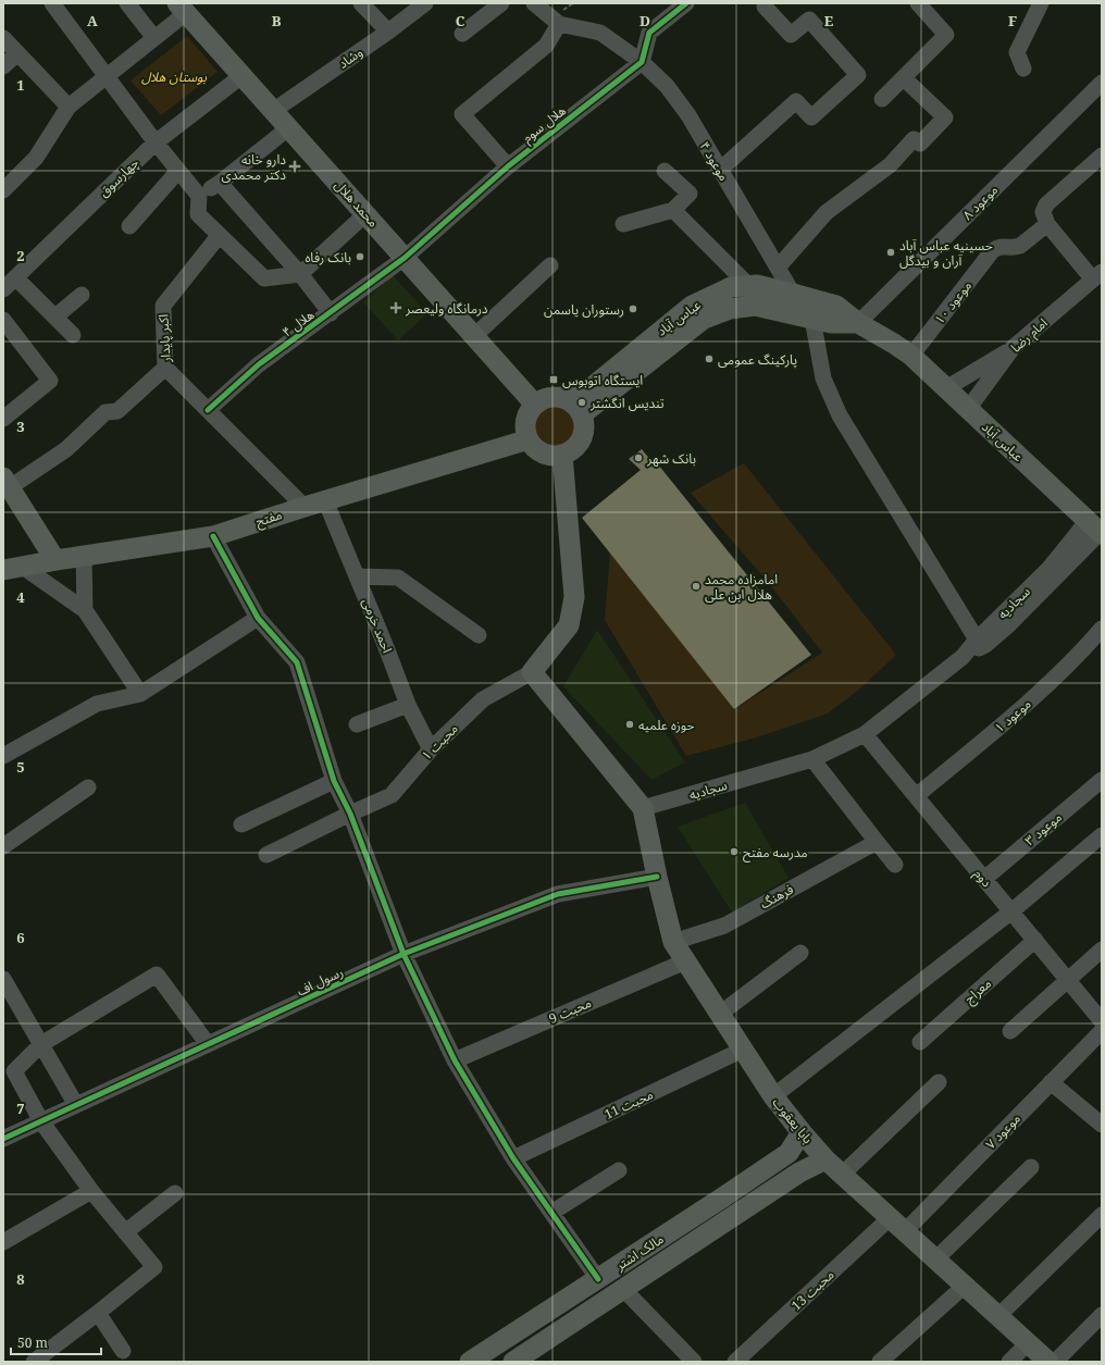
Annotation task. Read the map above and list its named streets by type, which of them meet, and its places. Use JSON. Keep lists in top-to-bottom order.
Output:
{
  "streets": {
    "main road": [
      "محمد هلال",
      "عباس آباد",
      "مفتح",
      "بابا یعقوب",
      "مالک اشتر"
    ],
    "street": [
      "وشاد",
      "هلال سوم",
      "موعود ۴",
      "چهارسوق",
      "موعود ۸",
      "موعود ۱۰",
      "هلال ۴",
      "امام رضا",
      "اکبر پایدار",
      "سجادیه",
      "احمد خرمی",
      "موعود ۱",
      "محبت ۱",
      "موعود ۳",
      "دوم",
      "فرهنگ",
      "رسول اف",
      "معراج",
      "محبت 9",
      "محبت 11",
      "موعود ۷",
      "محبت 13"
    ]
  },
  "crossings": [
    ["وشاد", "محمد هلال"],
    ["هلال سوم", "موعود ۴"],
    ["هلال سوم", "محمد هلال"],
    ["هلال سوم", "هلال ۴"],
    ["موعود ۴", "عباس آباد"],
    ["چهارسوق", "محمد هلال"],
    ["موعود ۸", "عباس آباد"],
    ["محمد هلال", "عباس آباد"],
    ["محمد هلال", "هلال ۴"],
    ["محمد هلال", "مفتح"],
    ["موعود ۱۰", "عباس آباد"],
    ["عباس آباد", "امام رضا"],
    ["عباس آباد", "مفتح"],
    ["عباس آباد", "سجادیه"],
    ["هلال ۴", "اکبر پایدار"],
    ["اکبر پایدار", "مفتح"],
    ["مفتح", "احمد خرمی"],
    ["سجادیه", "دوم"],
    ["سجادیه", "بابا یعقوب"],
    ["احمد خرمی", "محبت ۱"],
    ["موعود ۱", "دوم"],
    ["موعود ۳", "دوم"],
    ["دوم", "معراج"],
    ["فرهنگ", "بابا یعقوب"],
    ["رسول اف", "بابا یعقوب"],
    ["محبت 9", "بابا یعقوب"],
    ["محبت 11", "بابا یعقوب"],
    ["بابا یعقوب", "موعود ۷"],
    ["بابا یعقوب", "مالک اشتر"],
    ["بابا یعقوب", "محبت 13"]
  ],
  "parks": ["بوستان هلال"],
  "places": {
    "health": ["دارو خانه دکتر محمدی", "درمانگاه ولیعصر"],
    "other": [
      "حسینیه عباس آباد آران و بیدگل",
      "بانک رفاه",
      "رستوران یاسمن",
      "پارکینگ عمومی",
      "تندیس انگشتر",
      "بانک شهر",
      "امامزاده محمد هلال ابن علی",
      "حوزه علمیه",
      "مدرسه مفتح"
    ],
    "transit": ["ایستگاه اتوبوس"]
  },
  "scale_bar": "50 m",
  "grid": {
    "columns": [
      "A",
      "B",
      "C",
      "D",
      "E",
      "F"
    ],
    "rows": [
      "1",
      "2",
      "3",
      "4",
      "5",
      "6",
      "7",
      "8"
    ]
  }
}
